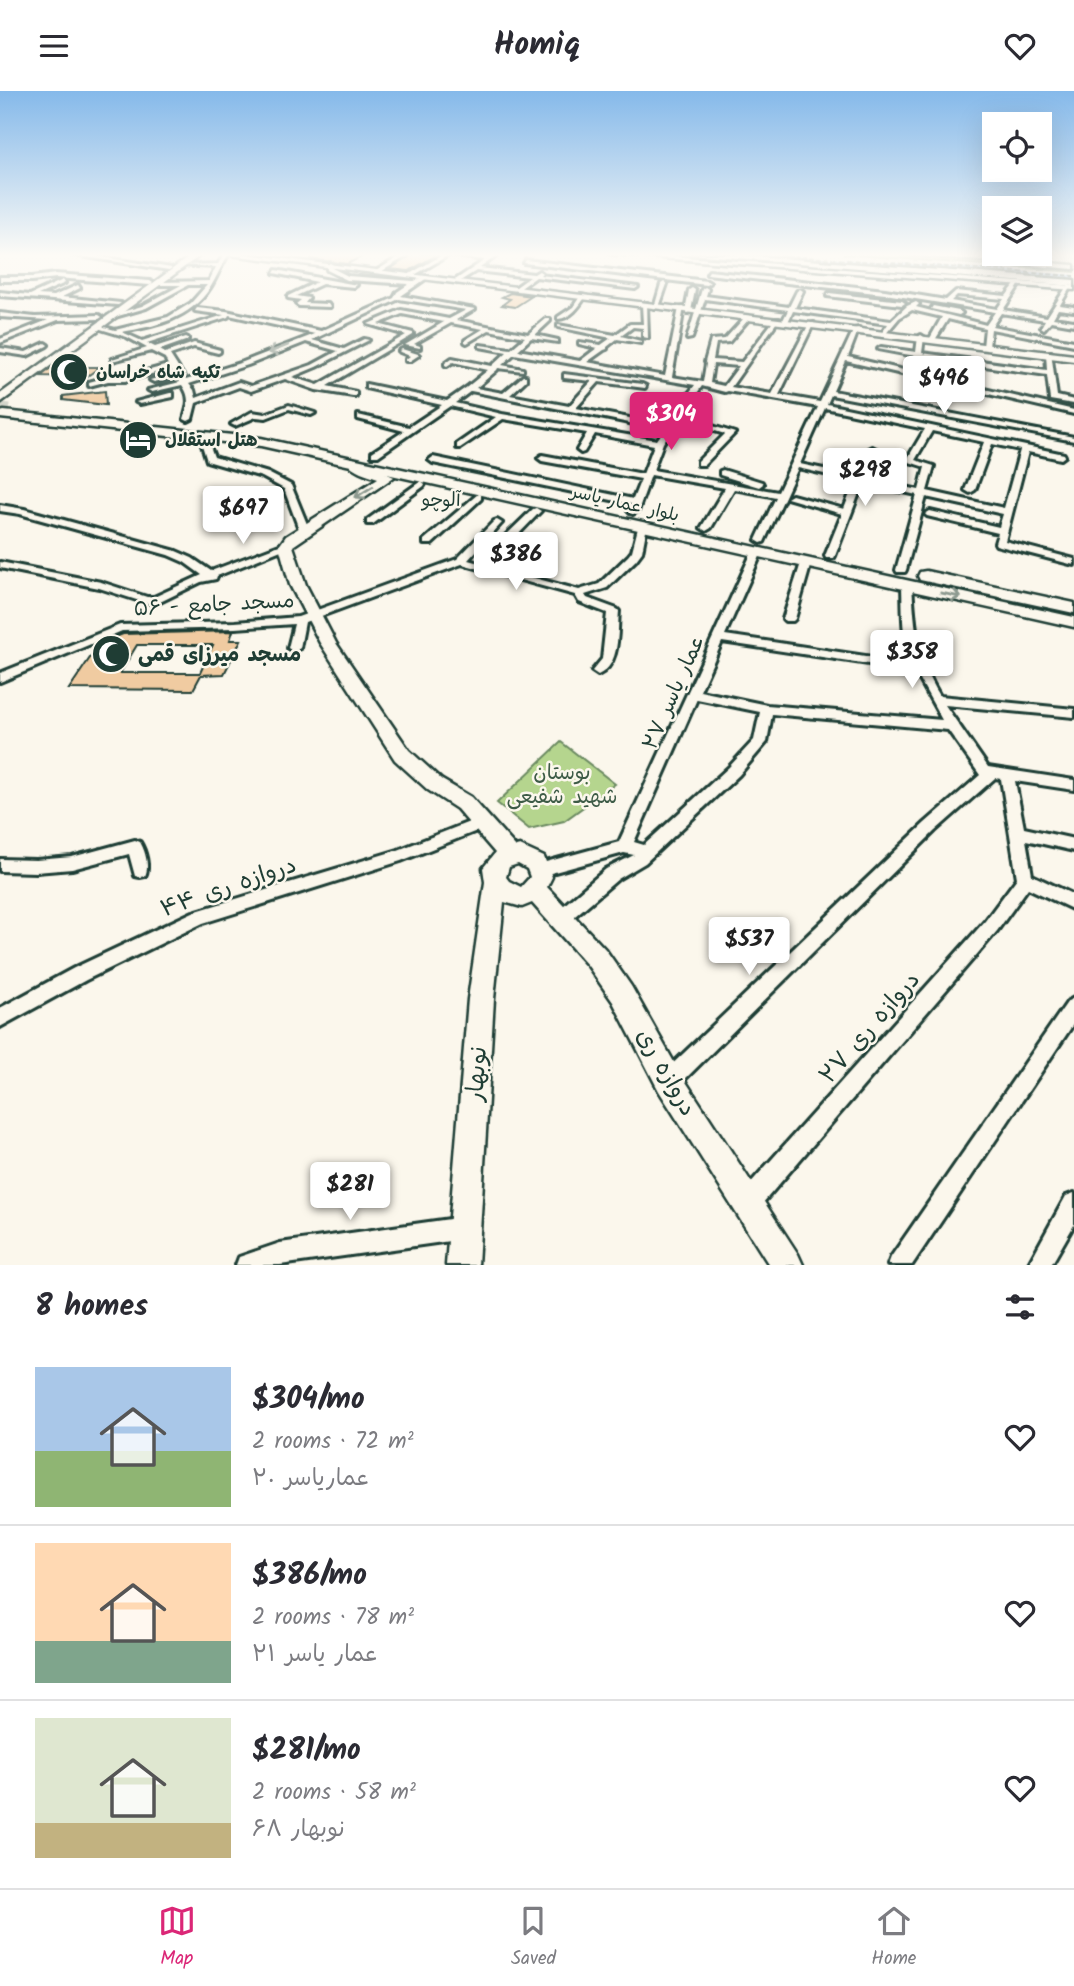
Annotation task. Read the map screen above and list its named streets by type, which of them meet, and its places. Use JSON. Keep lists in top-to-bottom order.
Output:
{
  "streets": {
    "main road": ["بلوار عمار یاسر", "دروازه ری", "نوبهار"],
    "street": [
      "۵۶ - مسجد جامع",
      "عمار یاسر ۲۷",
      "دروازه ری ۴۴",
      "دروازه ری ۲۷"
    ]
  },
  "crossings": [
    ["بلوار عمار یاسر", "عمار یاسر ۲۷"],
    ["دروازه ری ۲۷", "دروازه ری"],
    ["دروازه ری", "نوبهار"]
  ],
  "districts": ["آلوچو"],
  "parks": ["بوستان شهید شفیعی"],
  "places": {
    "mosque": ["تکیه شاه خراسان", "مسجد میرزای قمی"],
    "hotel": ["هتل استقلال"]
  },
  "page": {
    "header": "Homiq",
    "price": [
      "$496",
      "$304",
      "$298",
      "$697",
      "$386",
      "$358",
      "$537",
      "$281"
    ],
    "heading": "8 homes",
    "list": [
      {
        "name": "$304/mo",
        "note": "2 rooms · 72 m² · عماریاسر ۲۰"
      },
      {
        "name": "$386/mo",
        "note": "2 rooms · 78 m² · عمار یاسر ۲۱"
      },
      {
        "name": "$281/mo",
        "note": "2 rooms · 58 m² · نوبهار ۶۸"
      }
    ],
    "tabs": ["Map", "Saved", "Home"]
  }
}
